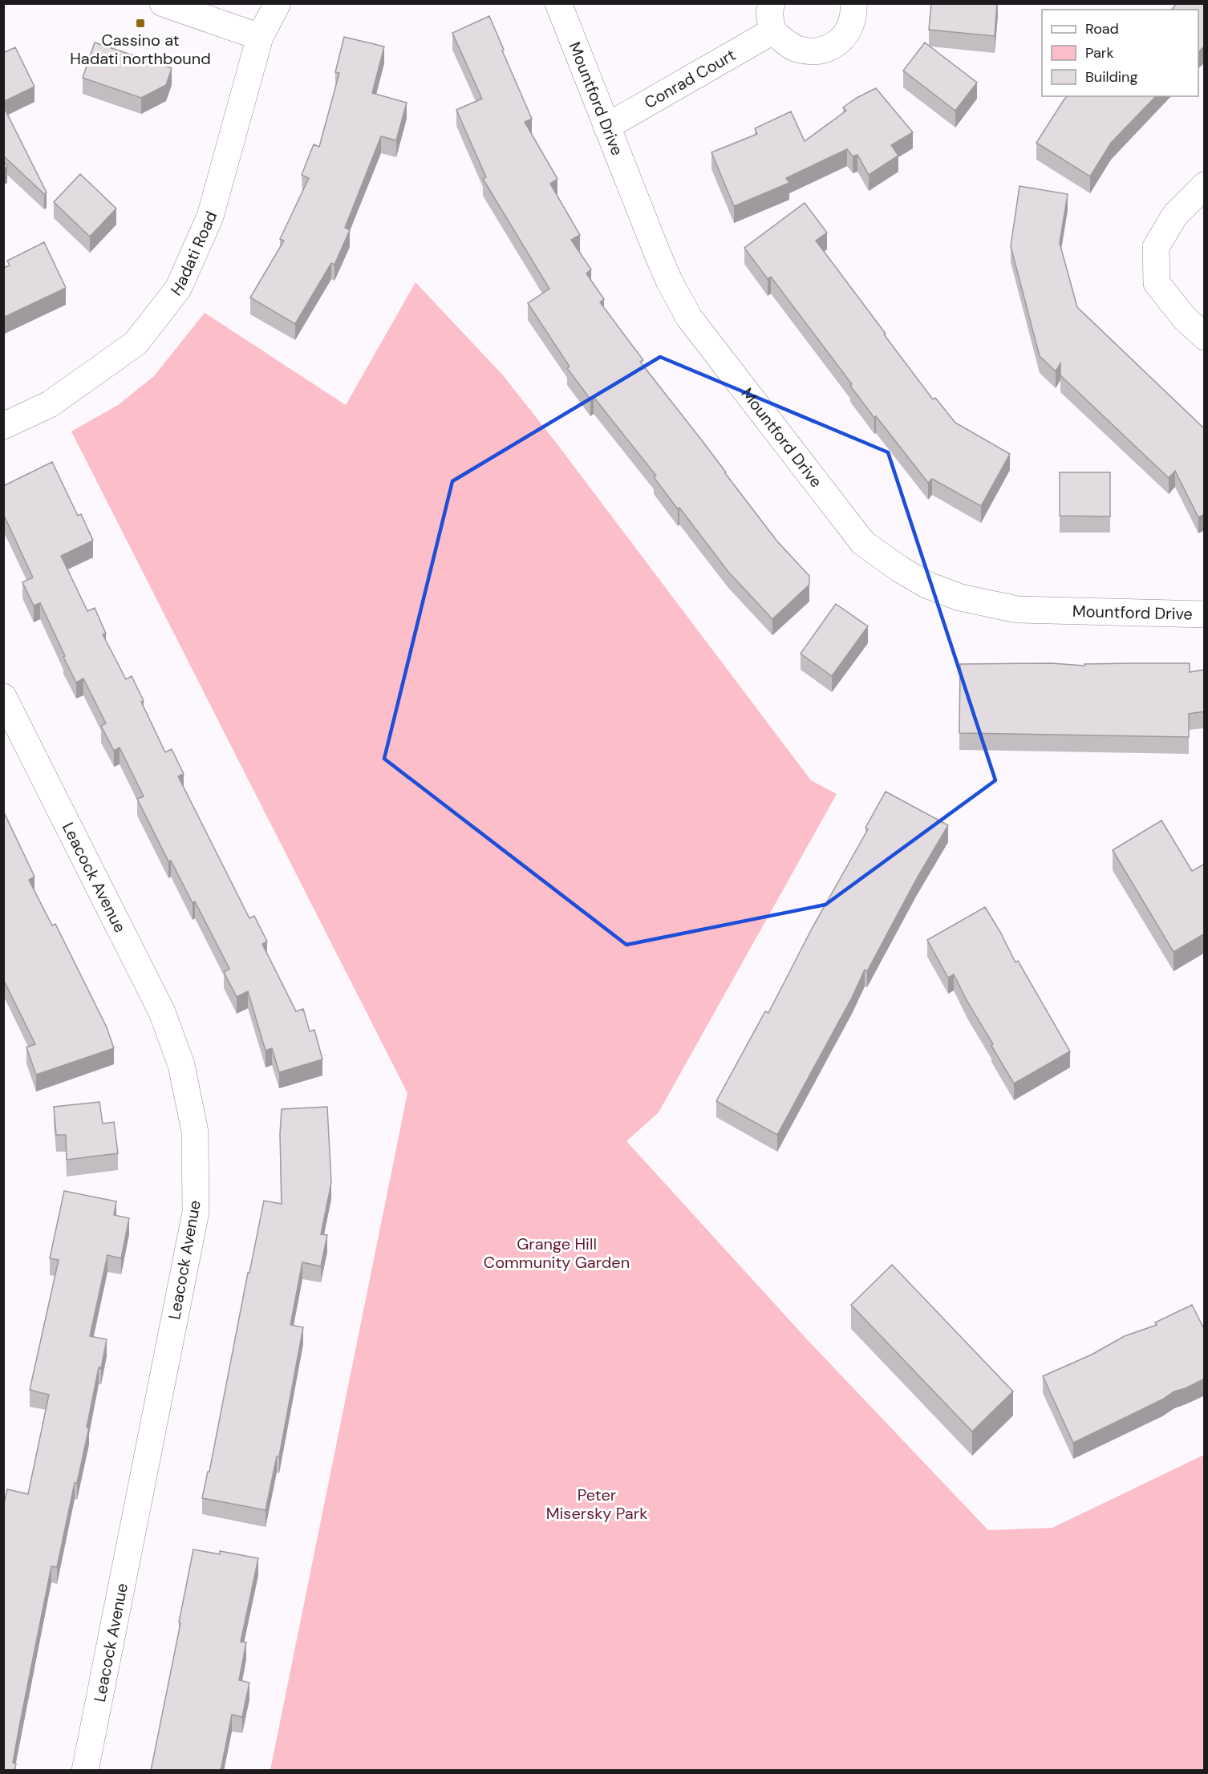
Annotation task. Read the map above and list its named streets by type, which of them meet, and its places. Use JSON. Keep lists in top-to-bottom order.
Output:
{
  "streets": {
    "street": [
      "Conrad Court",
      "Mountford Drive",
      "Hadati Road",
      "Leacock Avenue"
    ]
  },
  "crossings": [
    ["Conrad Court", "Mountford Drive"]
  ],
  "parks": ["Grange Hill Community Garden", "Peter Misersky Park"],
  "places": {
    "transit": ["Cassino at Hadati northbound"]
  },
  "legend": ["Road", "Park", "Building"]
}
